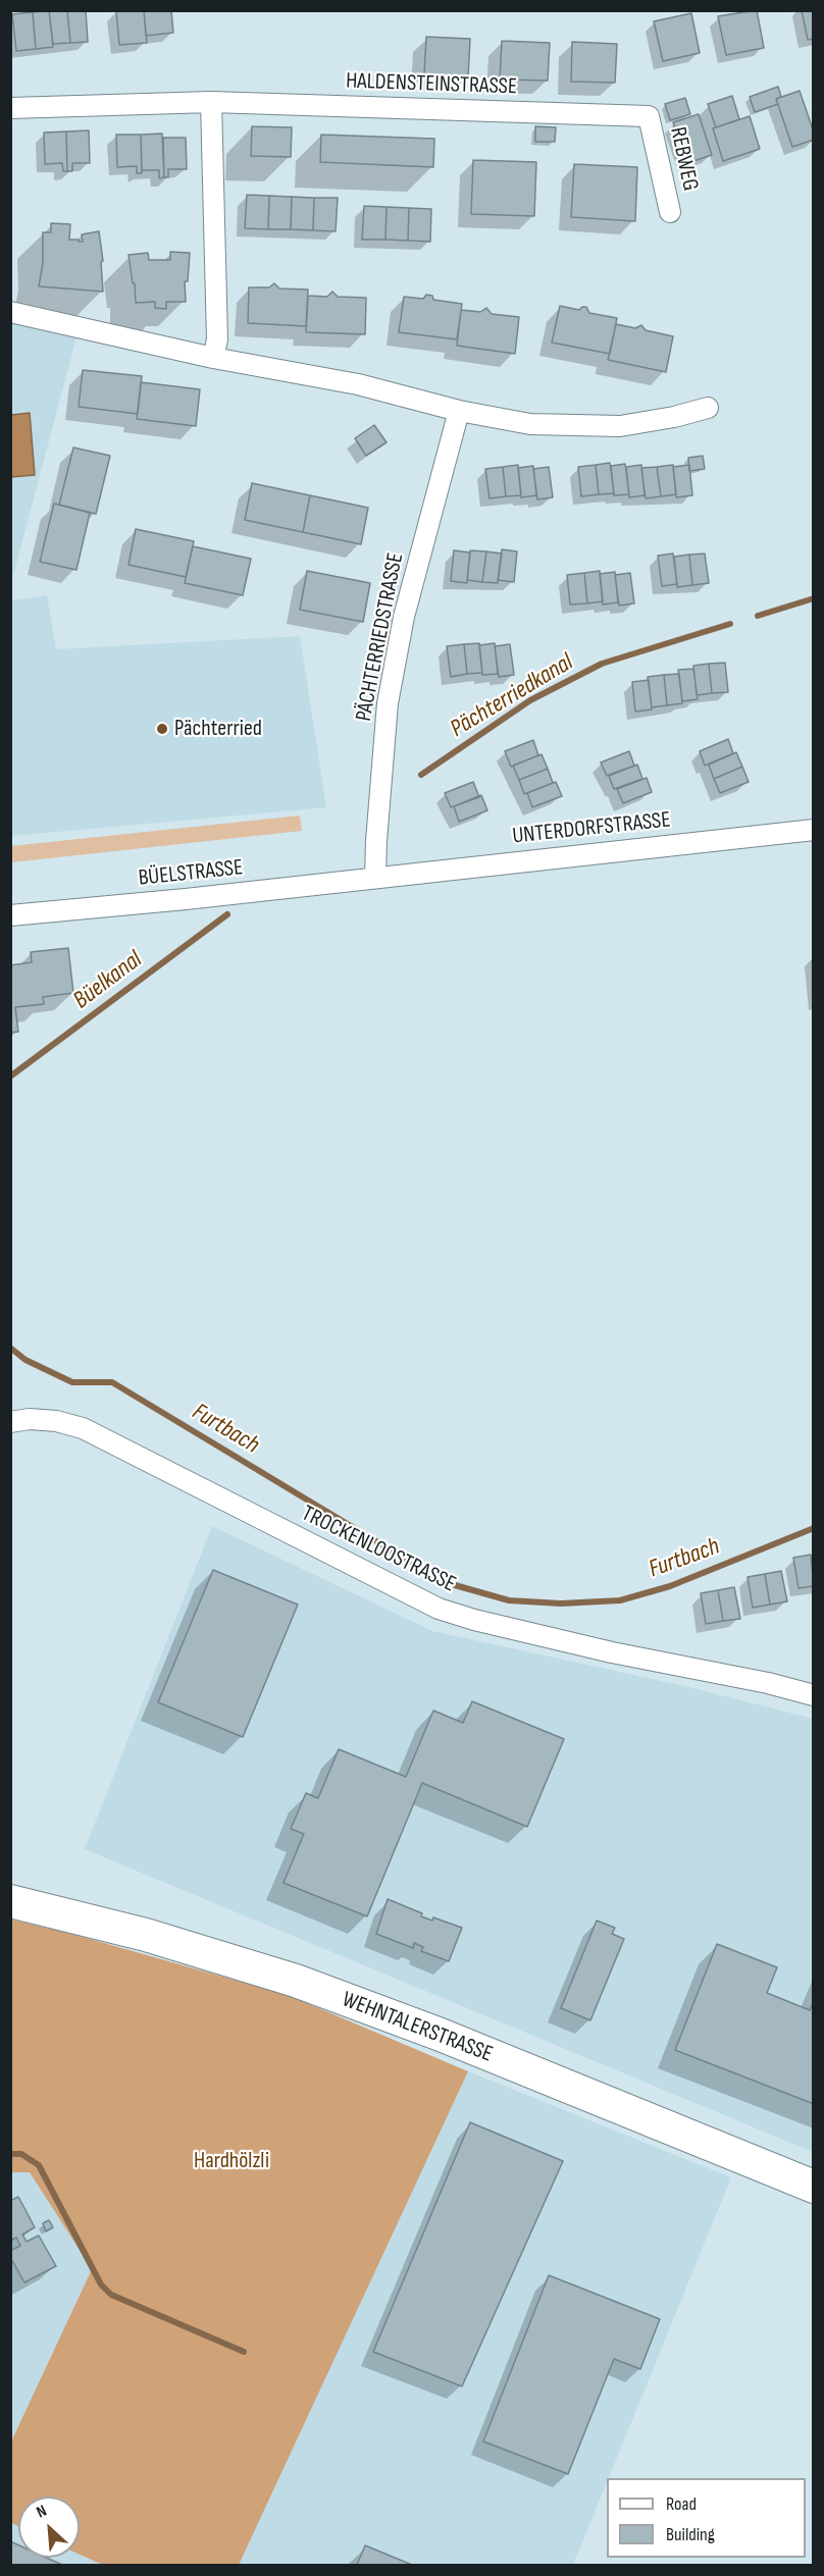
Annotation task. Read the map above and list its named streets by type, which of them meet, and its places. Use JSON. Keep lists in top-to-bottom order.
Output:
{
  "streets": {
    "main road": ["WEHNTALERSTRASSE"],
    "street": [
      "HALDENSTEINSTRASSE",
      "REBWEG",
      "PÄCHTERRIEDSTRASSE",
      "UNTERDORFSTRASSE",
      "BÜELSTRASSE",
      "TROCKENLOOSTRASSE"
    ]
  },
  "crossings": [
    ["HALDENSTEINSTRASSE", "REBWEG"],
    ["PÄCHTERRIEDSTRASSE", "UNTERDORFSTRASSE"],
    ["PÄCHTERRIEDSTRASSE", "BÜELSTRASSE"],
    ["UNTERDORFSTRASSE", "BÜELSTRASSE"]
  ],
  "water": ["Pächterriedkanal", "Büelkanal", "Furtbach"],
  "parks": ["Hardhölzli"],
  "places": ["Pächterried"],
  "legend": ["Road", "Building"],
  "north": "top left"
}
